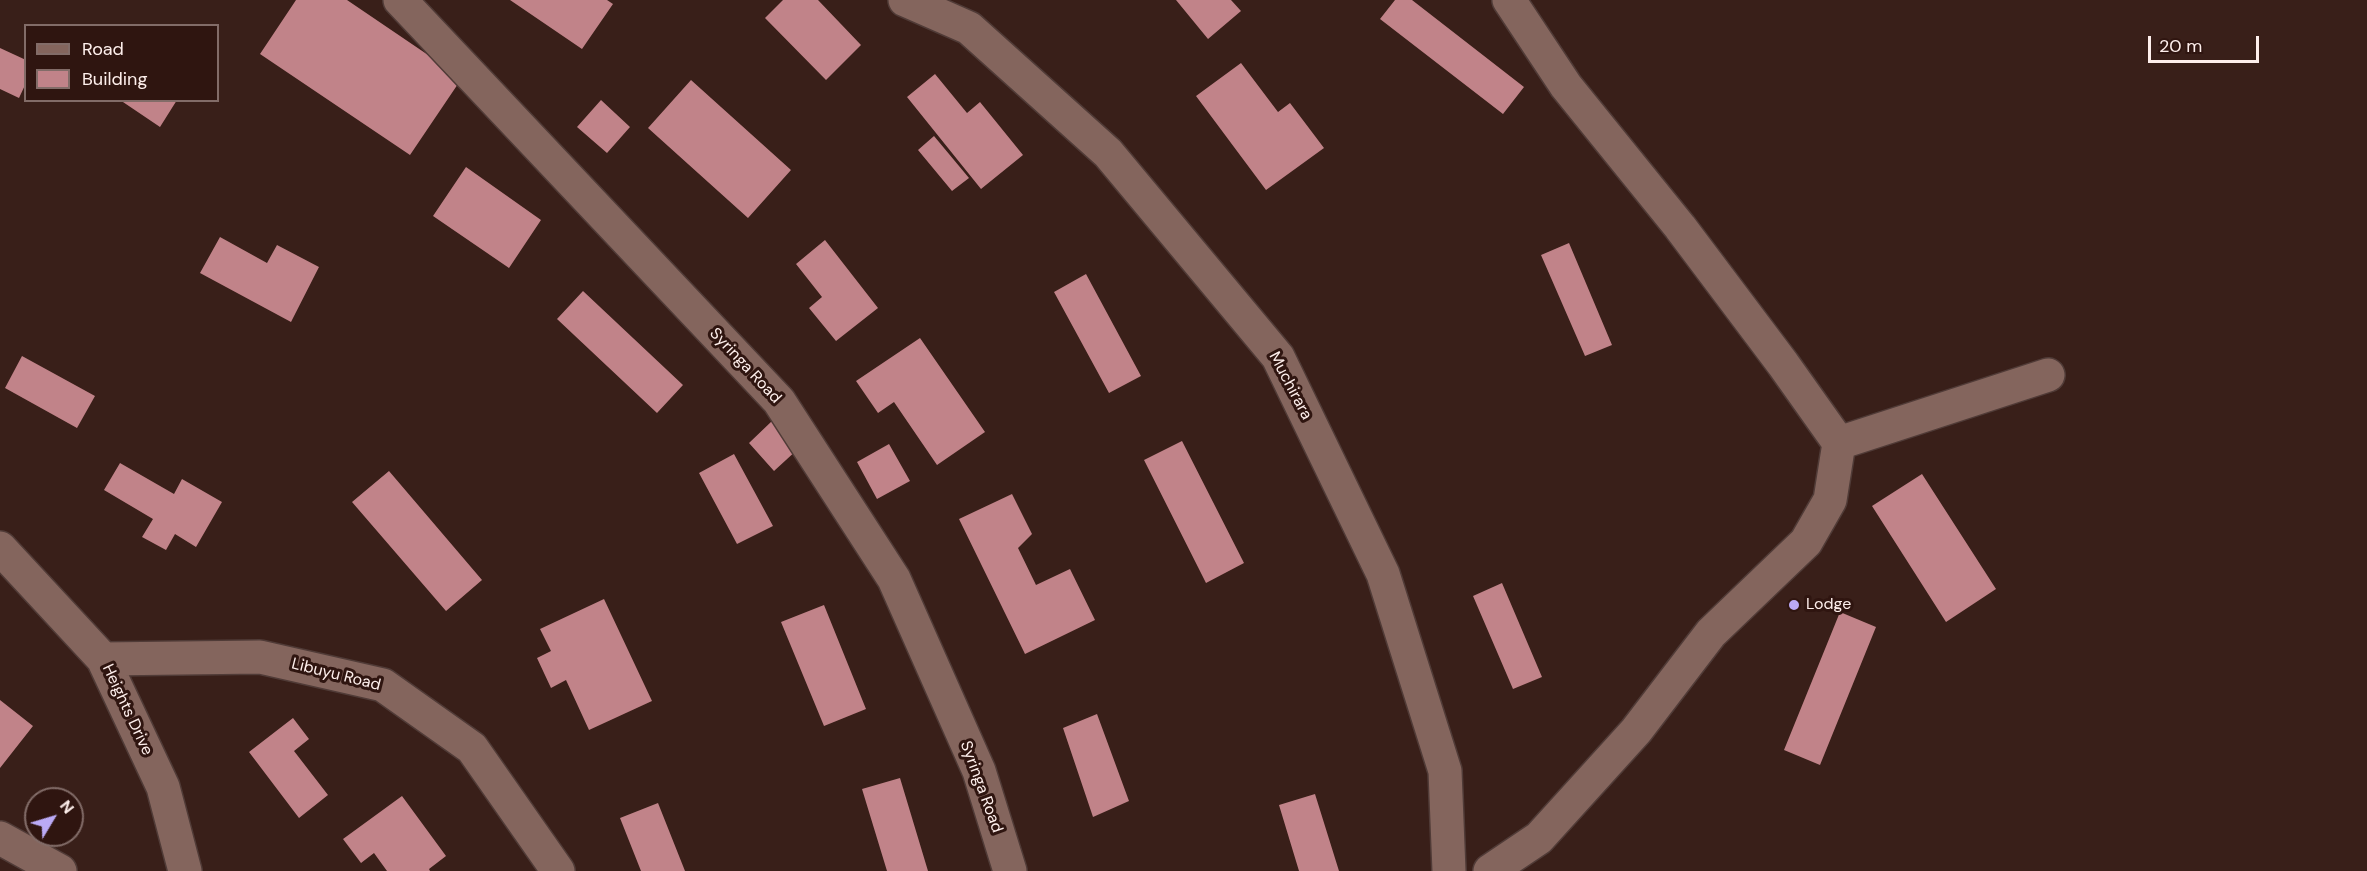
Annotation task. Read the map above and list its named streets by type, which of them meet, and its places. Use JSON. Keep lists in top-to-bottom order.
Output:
{
  "streets": {
    "street": [
      "Syringa Road",
      "Muchirara",
      "Libuyu Road",
      "Heights Drive"
    ]
  },
  "crossings": [
    ["Libuyu Road", "Heights Drive"]
  ],
  "places": ["Lodge"],
  "legend": ["Road", "Building"],
  "scale_bar": "20 m",
  "north": "top right"
}
